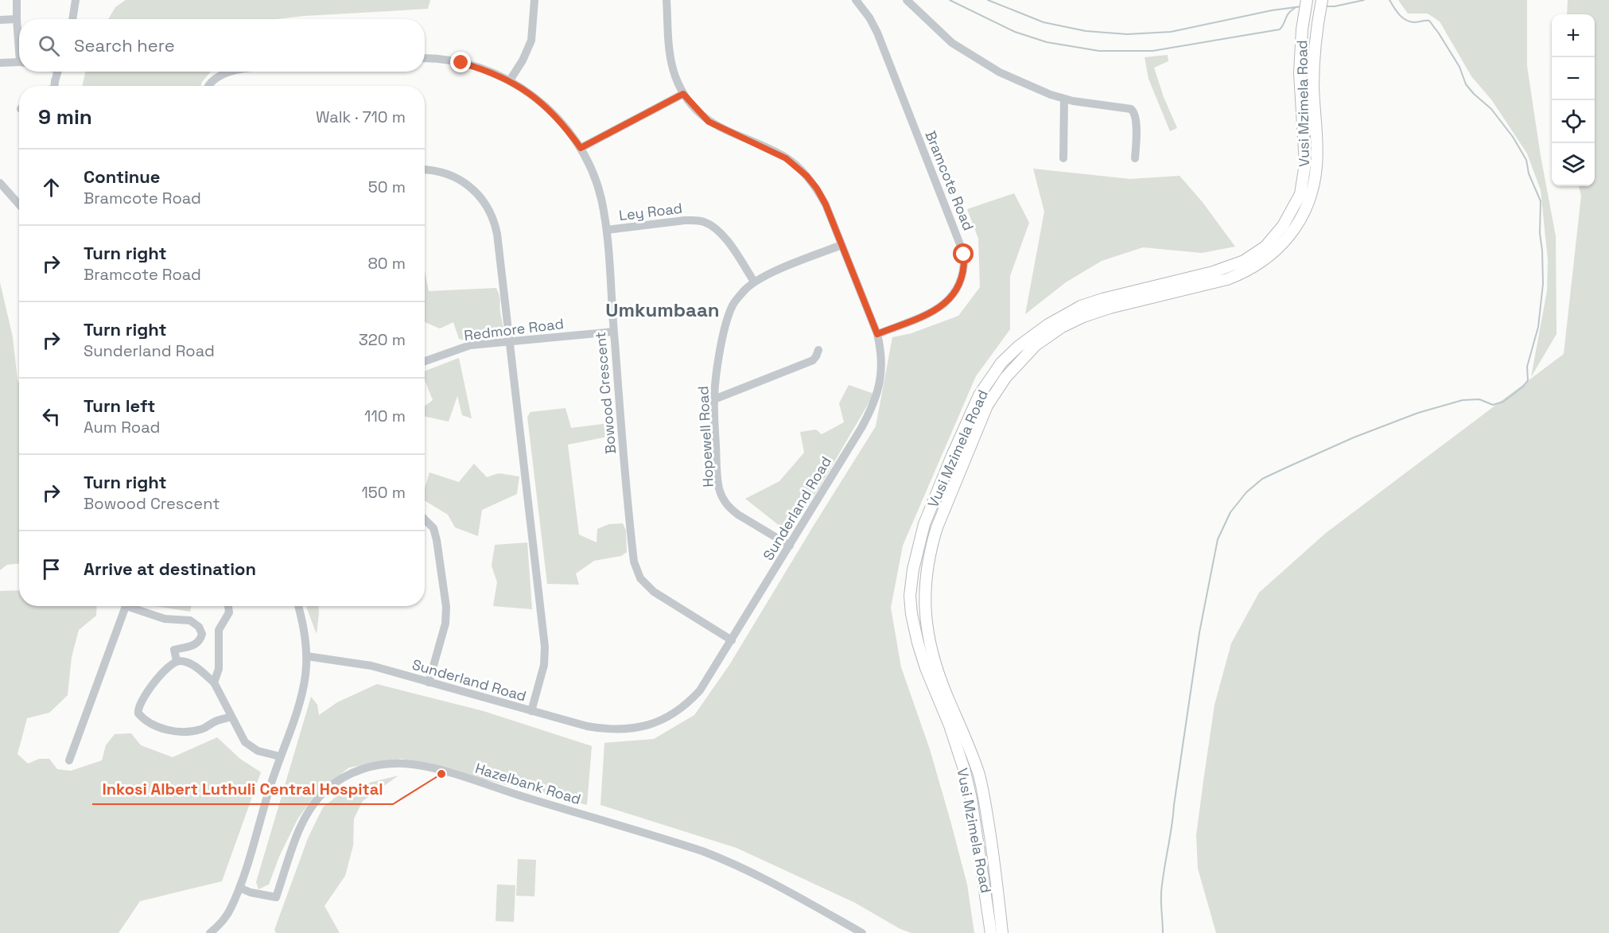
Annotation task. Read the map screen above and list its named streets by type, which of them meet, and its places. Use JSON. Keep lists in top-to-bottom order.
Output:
{
  "streets": {
    "main road": ["Vusi Mzimela Road"],
    "street": [
      "Bramcote Road",
      "Ley Road",
      "Redmore Road",
      "Bowood Crescent",
      "Hopewell Road",
      "Sunderland Road",
      "Hazelbank Road"
    ]
  },
  "crossings": [
    ["Bramcote Road", "Sunderland Road"],
    ["Ley Road", "Bowood Crescent"],
    ["Ley Road", "Hopewell Road"],
    ["Redmore Road", "Bowood Crescent"],
    ["Bowood Crescent", "Sunderland Road"],
    ["Hopewell Road", "Sunderland Road"]
  ],
  "districts": ["Umkumbaan"],
  "places": ["Inkosi Albert Luthuli Central Hospital"],
  "page": {
    "map_buttons": ["+", "−"],
    "search": "Search here",
    "heading": ["9 min", "Walk · 710 m"],
    "list": [
      ["Continue", "Bramcote Road", "50 m"],
      ["Turn right", "Bramcote Road", "80 m"],
      ["Turn right", "Sunderland Road", "320 m"],
      ["Turn left", "Aum Road", "110 m"],
      ["Turn right", "Bowood Crescent", "150 m"],
      "Arrive at destination"
    ]
  }
}
